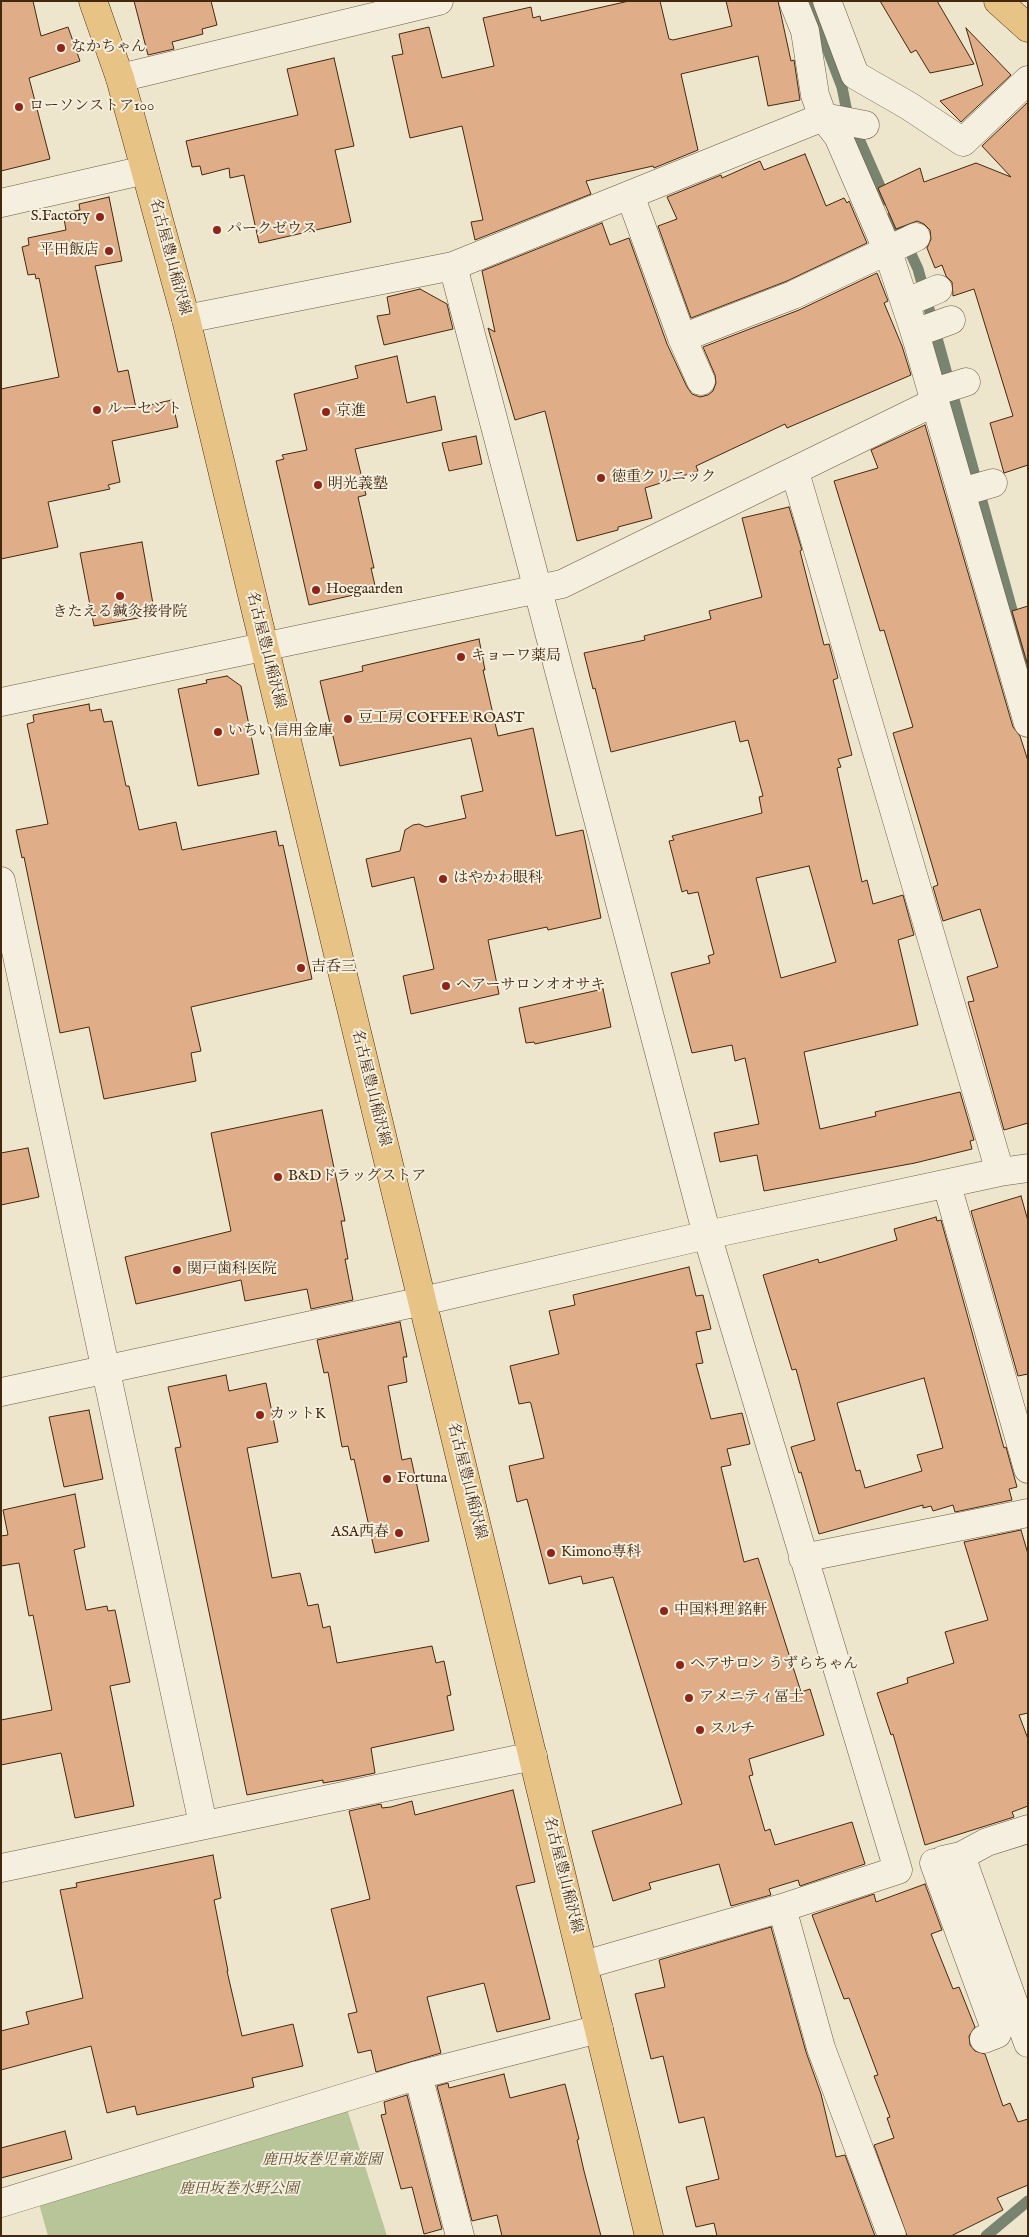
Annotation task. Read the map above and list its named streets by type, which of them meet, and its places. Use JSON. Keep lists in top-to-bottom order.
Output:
{
  "streets": {
    "main road": ["名古屋豊山稲沢線"]
  },
  "parks": ["鹿田坂巻児童遊園", "鹿田坂巻水野公園"],
  "places": [
    "なかちゃん",
    "ローソンストア100",
    "S.Factory",
    "パークゼウス",
    "平田飯店",
    "ルーセント",
    "京進",
    "徳重クリニック",
    "明光義塾",
    "Hoegaarden",
    "きたえる鍼灸接骨院",
    "キョーワ薬局",
    "豆工房 COFFEE ROAST",
    "いちい信用金庫",
    "はやかわ眼科",
    "吉呑三",
    "ヘアーサロンオオサキ",
    "B&Dドラッグストア",
    "関戸歯科医院",
    "カットK",
    "Fortuna",
    "ASA西春",
    "Kimono専科",
    "中国料理 銘軒",
    "ヘアサロン うずらちゃん",
    "アメニティ冨士",
    "スルチ"
  ]
}
